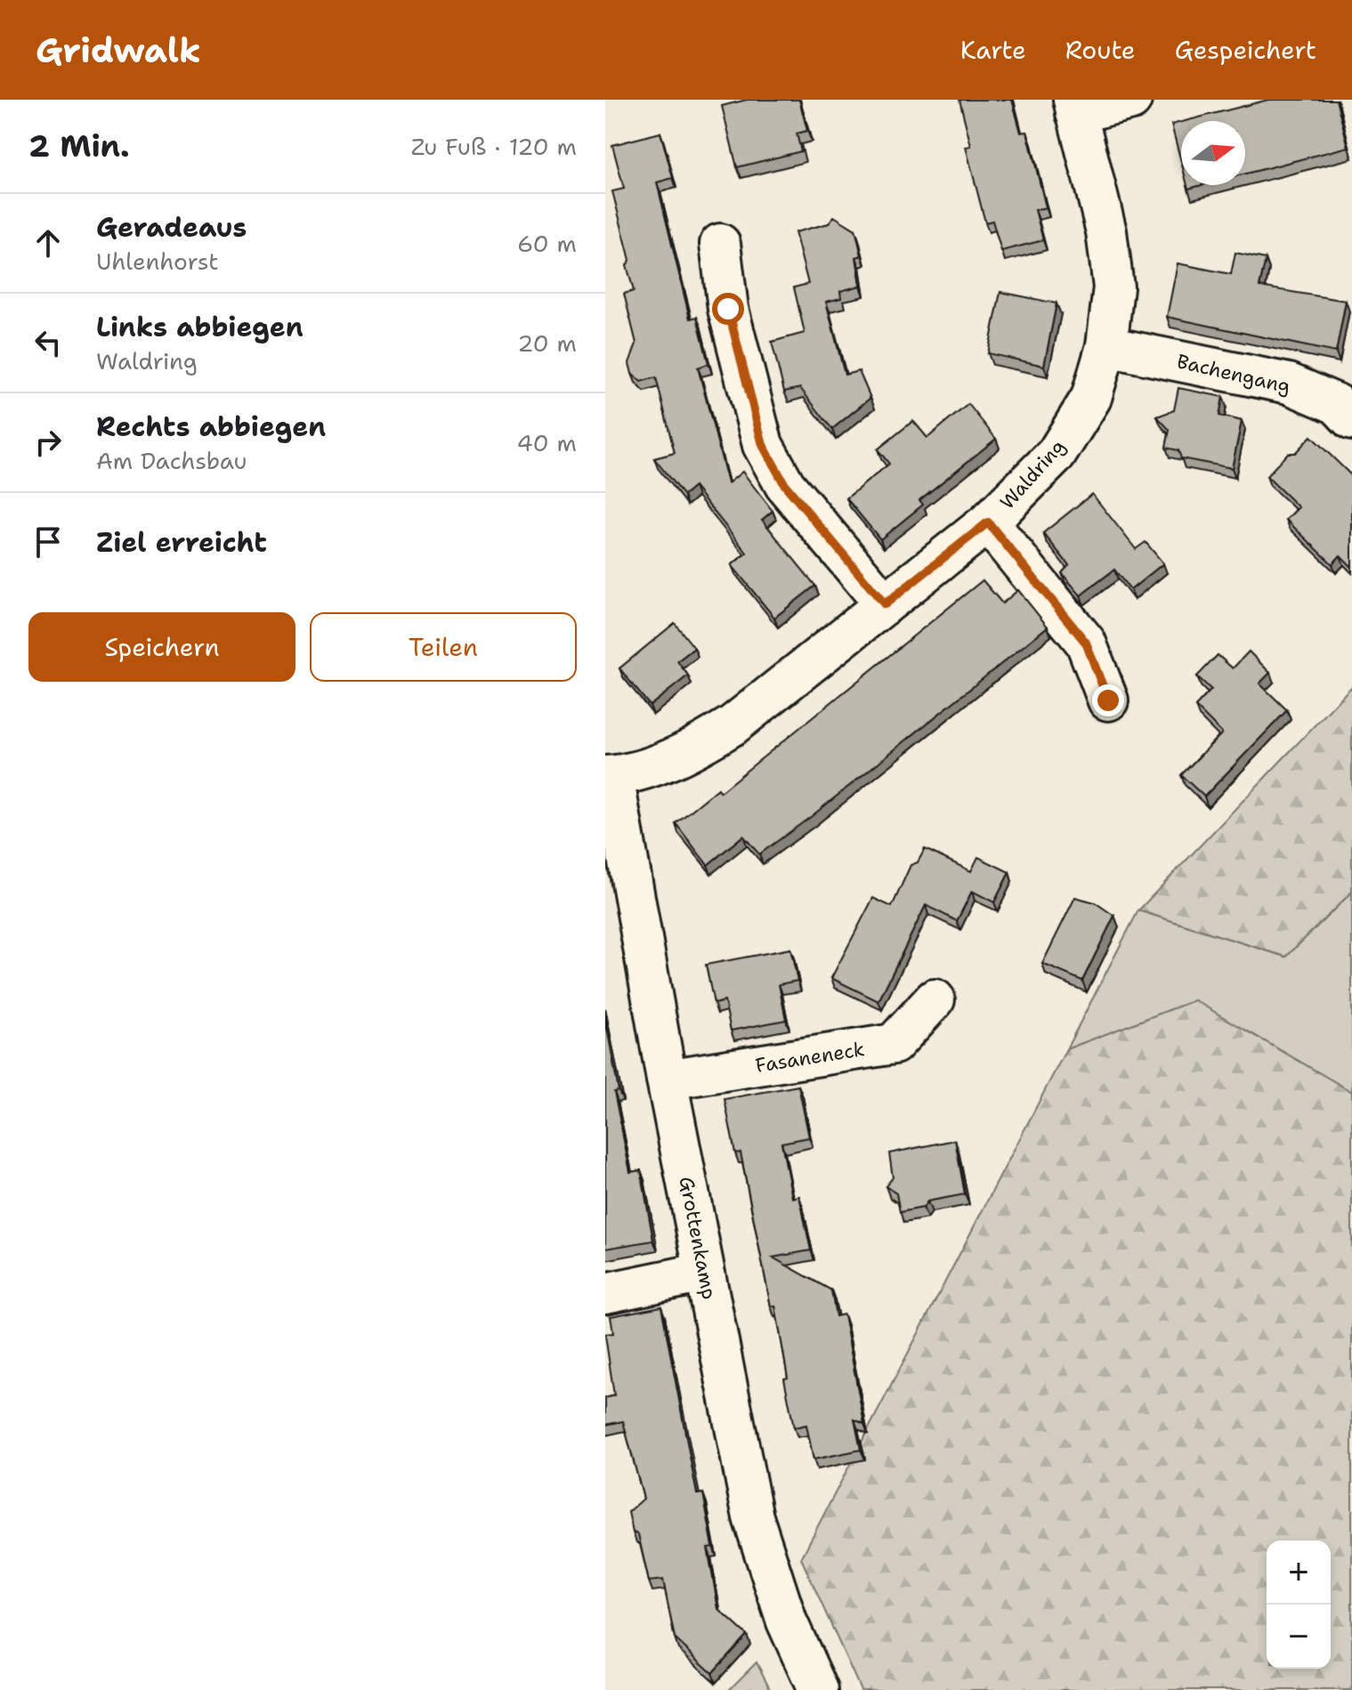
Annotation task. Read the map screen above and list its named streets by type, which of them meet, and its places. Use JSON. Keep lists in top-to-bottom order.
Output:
{
  "streets": {
    "street": [
      "Bachengang",
      "Waldring",
      "Fasaneneck",
      "Grottenkamp"
    ]
  },
  "crossings": [
    ["Bachengang", "Waldring"],
    ["Waldring", "Grottenkamp"],
    ["Fasaneneck", "Grottenkamp"]
  ],
  "north": "right",
  "page": {
    "header": "Gridwalk",
    "nav": ["Karte", "Route", "Gespeichert"],
    "heading": ["2 Min.", "Zu Fuß · 120 m"],
    "list": [
      ["Geradeaus", "Uhlenhorst", "60 m"],
      ["Links abbiegen", "Waldring", "20 m"],
      ["Rechts abbiegen", "Am Dachsbau", "40 m"],
      "Ziel erreicht"
    ],
    "buttons": ["Speichern", "Teilen"],
    "map_buttons": ["+", "−"]
  }
}
